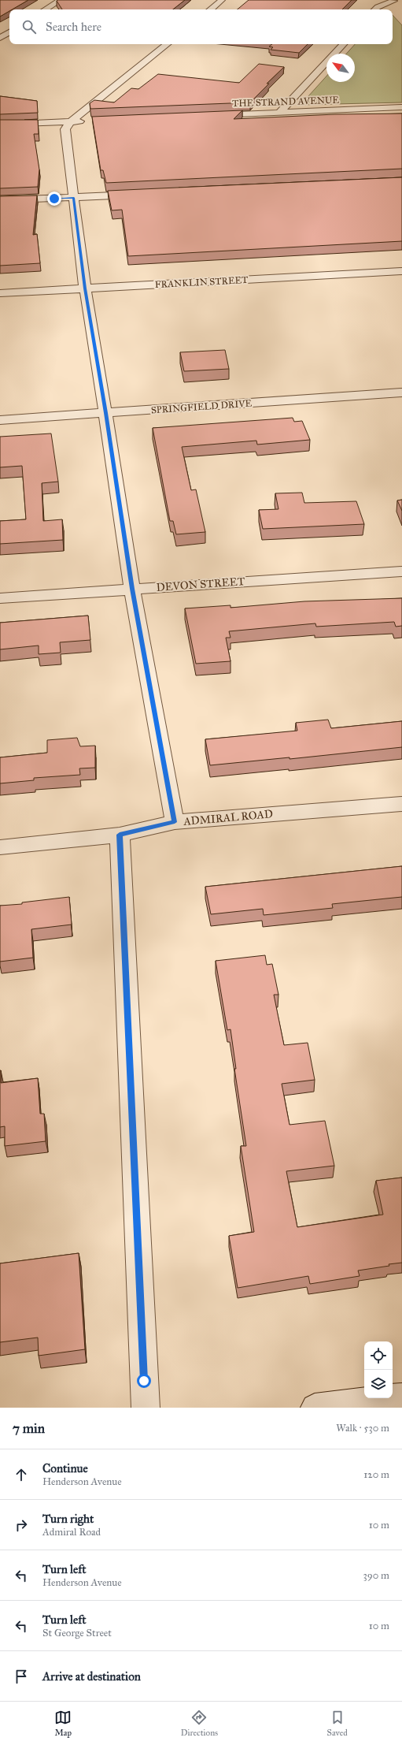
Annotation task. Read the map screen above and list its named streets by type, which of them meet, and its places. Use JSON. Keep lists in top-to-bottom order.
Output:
{
  "streets": {
    "street": [
      "THE STRAND AVENUE",
      "FRANKLIN STREET",
      "SPRINGFIELD DRIVE",
      "DEVON STREET",
      "ADMIRAL ROAD"
    ]
  },
  "north": "top left",
  "page": {
    "search": "Search here",
    "heading": ["7 min", "Walk · 530 m"],
    "list": [
      ["Continue", "Henderson Avenue", "120 m"],
      ["Turn right", "Admiral Road", "10 m"],
      ["Turn left", "Henderson Avenue", "390 m"],
      ["Turn left", "St George Street", "10 m"],
      "Arrive at destination"
    ],
    "nav": ["Map", "Directions", "Saved"]
  }
}
